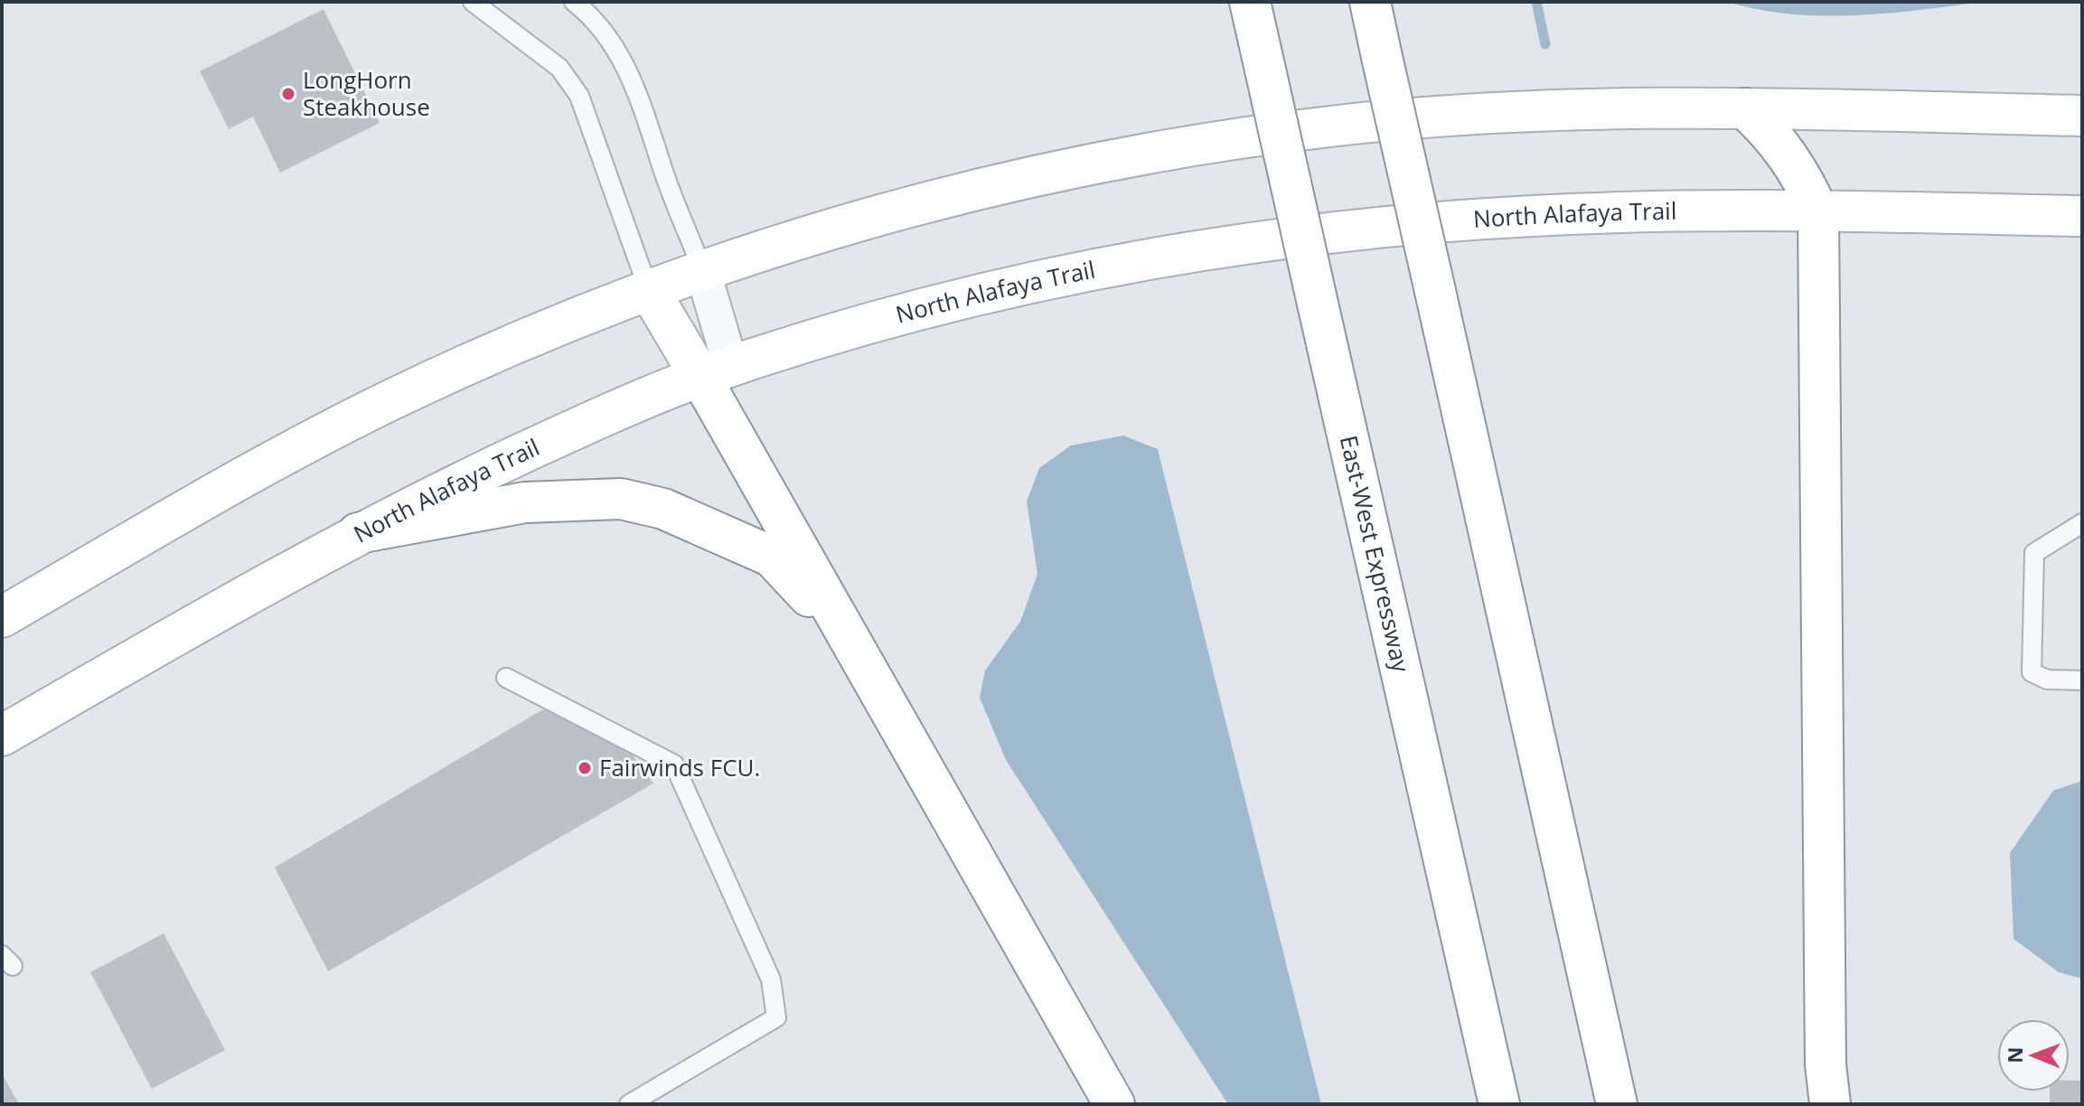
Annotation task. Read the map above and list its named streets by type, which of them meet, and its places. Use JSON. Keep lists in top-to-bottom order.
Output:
{
  "streets": {
    "main road": ["North Alafaya Trail", "East-West Expressway"]
  },
  "places": ["LongHorn Steakhouse", "Fairwinds FCU."],
  "north": "left"
}
